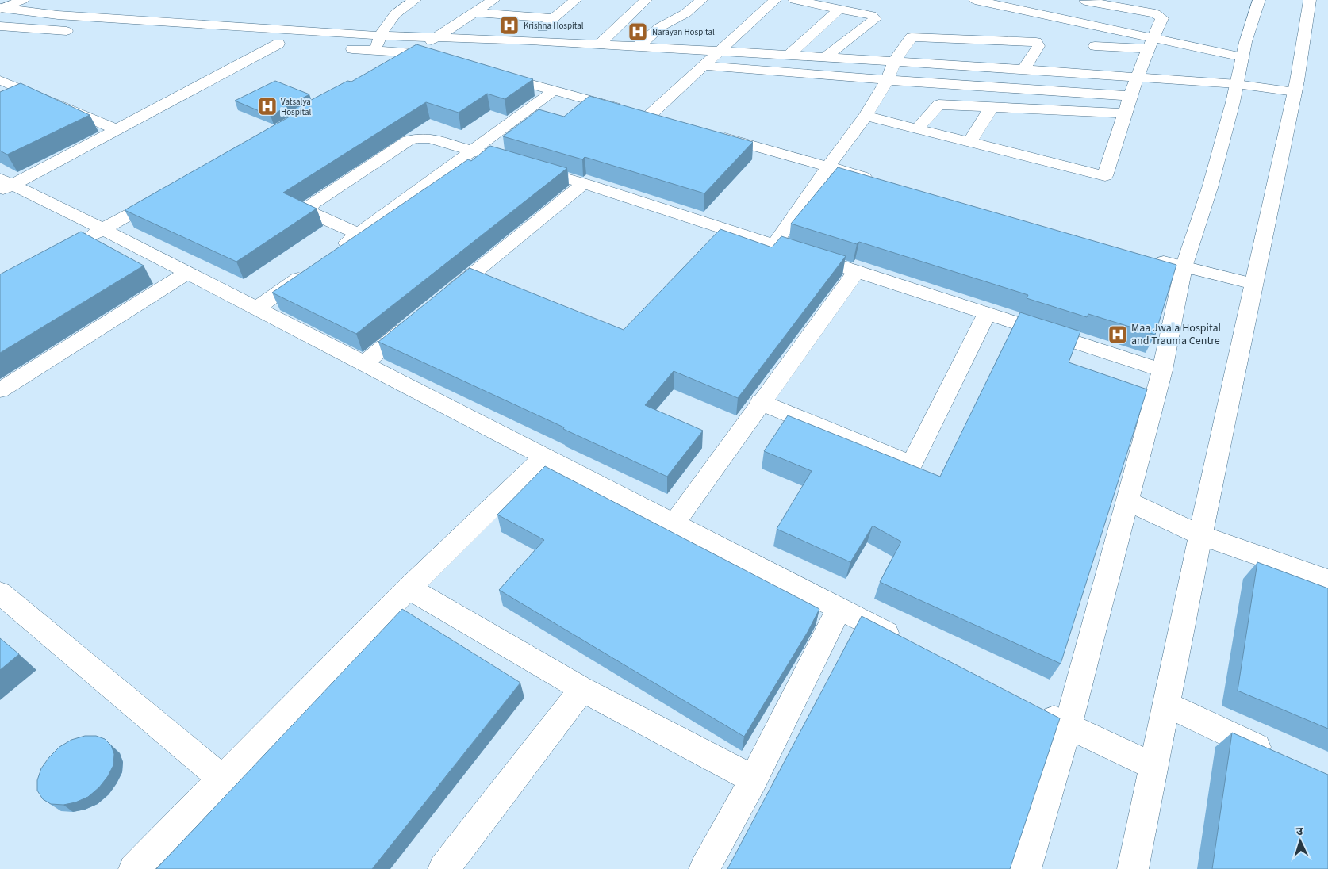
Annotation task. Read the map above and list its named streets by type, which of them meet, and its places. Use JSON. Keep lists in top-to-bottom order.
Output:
{
  "places": {
    "hospital": [
      "Krishna Hospital",
      "Narayan Hospital",
      "Vatsalya Hospital",
      "Maa Jwala Hospital and Trauma Centre"
    ]
  },
  "north": "top"
}
